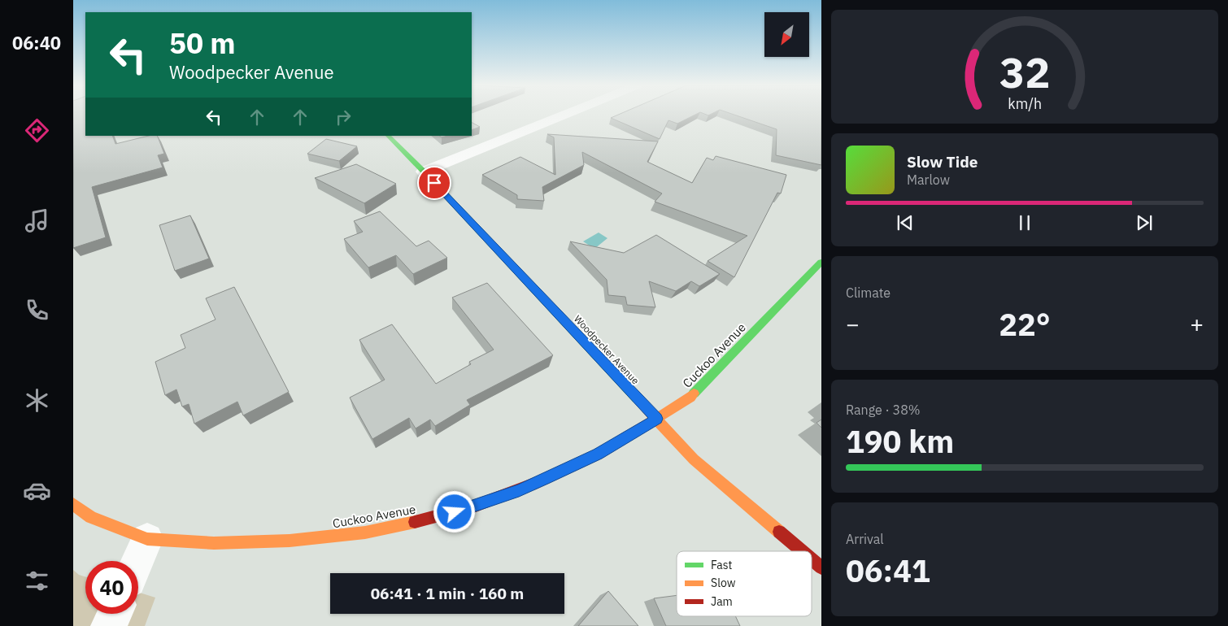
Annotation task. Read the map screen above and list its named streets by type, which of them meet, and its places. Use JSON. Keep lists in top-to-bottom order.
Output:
{
  "streets": {
    "street": ["Woodpecker Avenue", "Cuckoo Avenue"]
  },
  "crossings": [
    ["Woodpecker Avenue", "Cuckoo Avenue"]
  ],
  "legend": ["Fast", "Slow", "Jam"],
  "north": "bottom left",
  "page": {
    "tabs": "06:40",
    "turn": ["50 m", "Woodpecker Avenue"],
    "song": ["Slow Tide", "Marlow"],
    "tile": [
      "Climate",
      ["Range · 38%", "190 km"],
      ["Arrival", "06:41"]
    ],
    "heat": ["−", "22°", "+"],
    "limit": "40",
    "trip": "06:41 · 1 min · 160 m",
    "gauge": ["32", "km/h"]
  }
}
